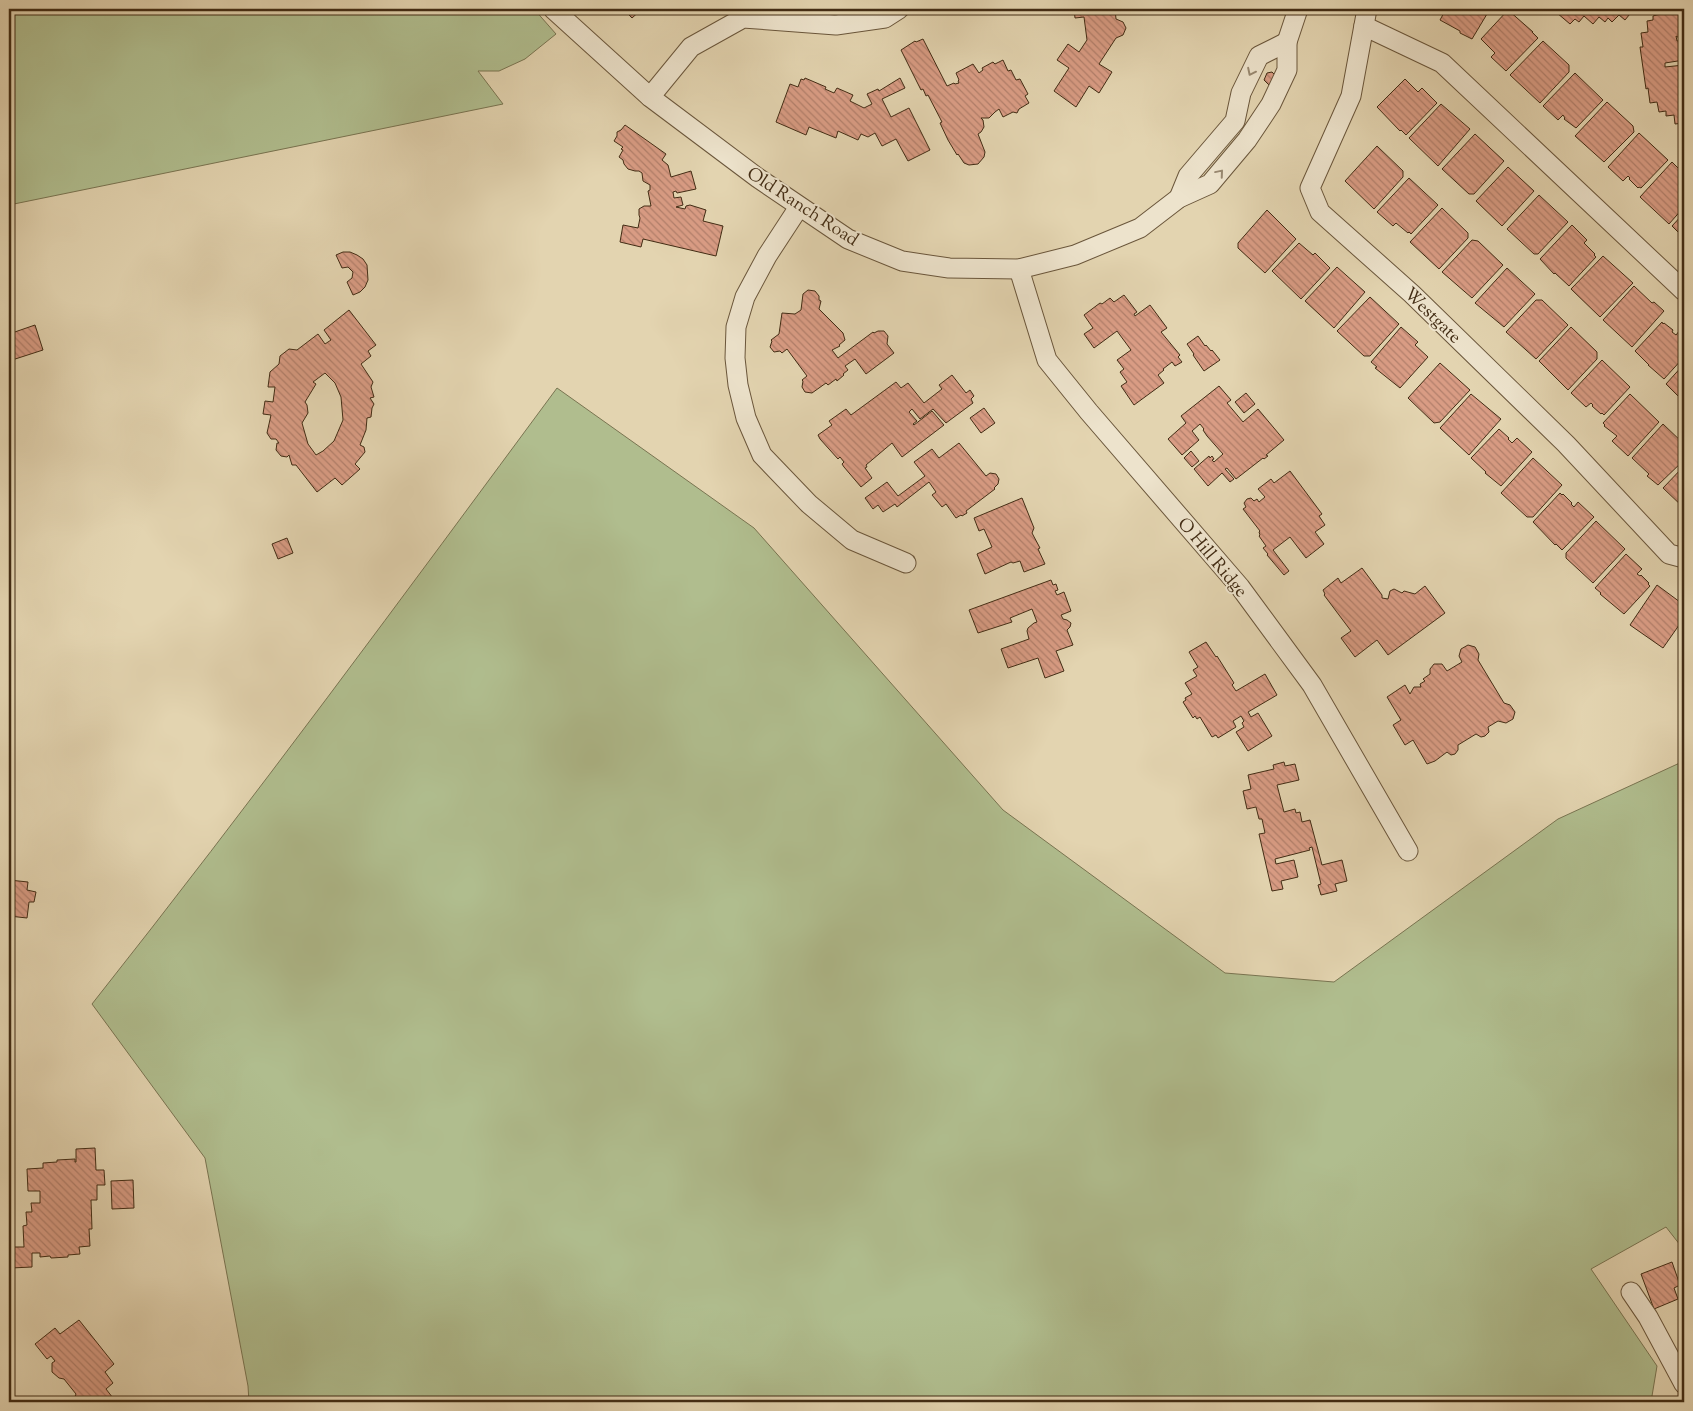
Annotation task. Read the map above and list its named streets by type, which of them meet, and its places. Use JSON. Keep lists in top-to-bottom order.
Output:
{
  "streets": {
    "street": ["Old Ranch Road", "Westgate", "O Hill Ridge"]
  },
  "crossings": [
    ["Old Ranch Road", "O Hill Ridge"]
  ]
}
